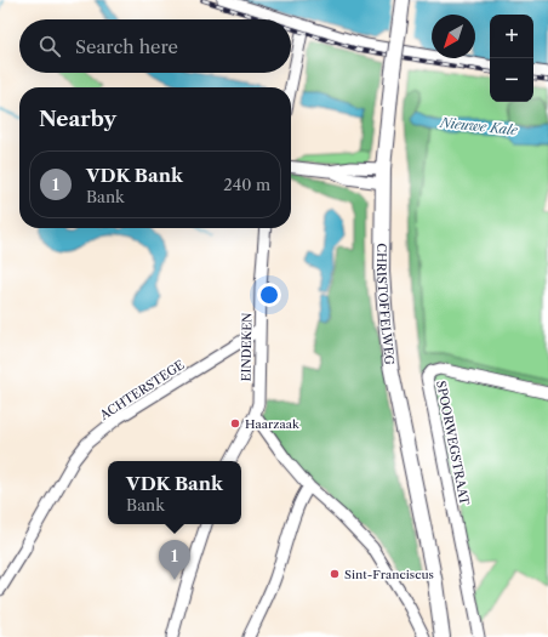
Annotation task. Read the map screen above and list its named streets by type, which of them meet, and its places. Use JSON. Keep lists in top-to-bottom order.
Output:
{
  "streets": {
    "main road": ["CHRISTOFFELWEG"],
    "street": ["EINDEKEN", "ACHTERSTEGE", "SPOORWEGSTRAAT"]
  },
  "crossings": [
    ["EINDEKEN", "ACHTERSTEGE"]
  ],
  "water": ["Nieuwe Kale"],
  "places": ["Haarzaak", "Sint-Franciscus"],
  "north": "bottom left",
  "page": {
    "map_buttons": ["+", "−"],
    "search": "Search here",
    "heading": "Nearby",
    "list": [
      {
        "mark": "1",
        "name": "VDK Bank",
        "note": "Bank",
        "value": "240 m"
      }
    ],
    "popup": ["VDK Bank", "Bank"],
    "pins": "1"
  }
}
